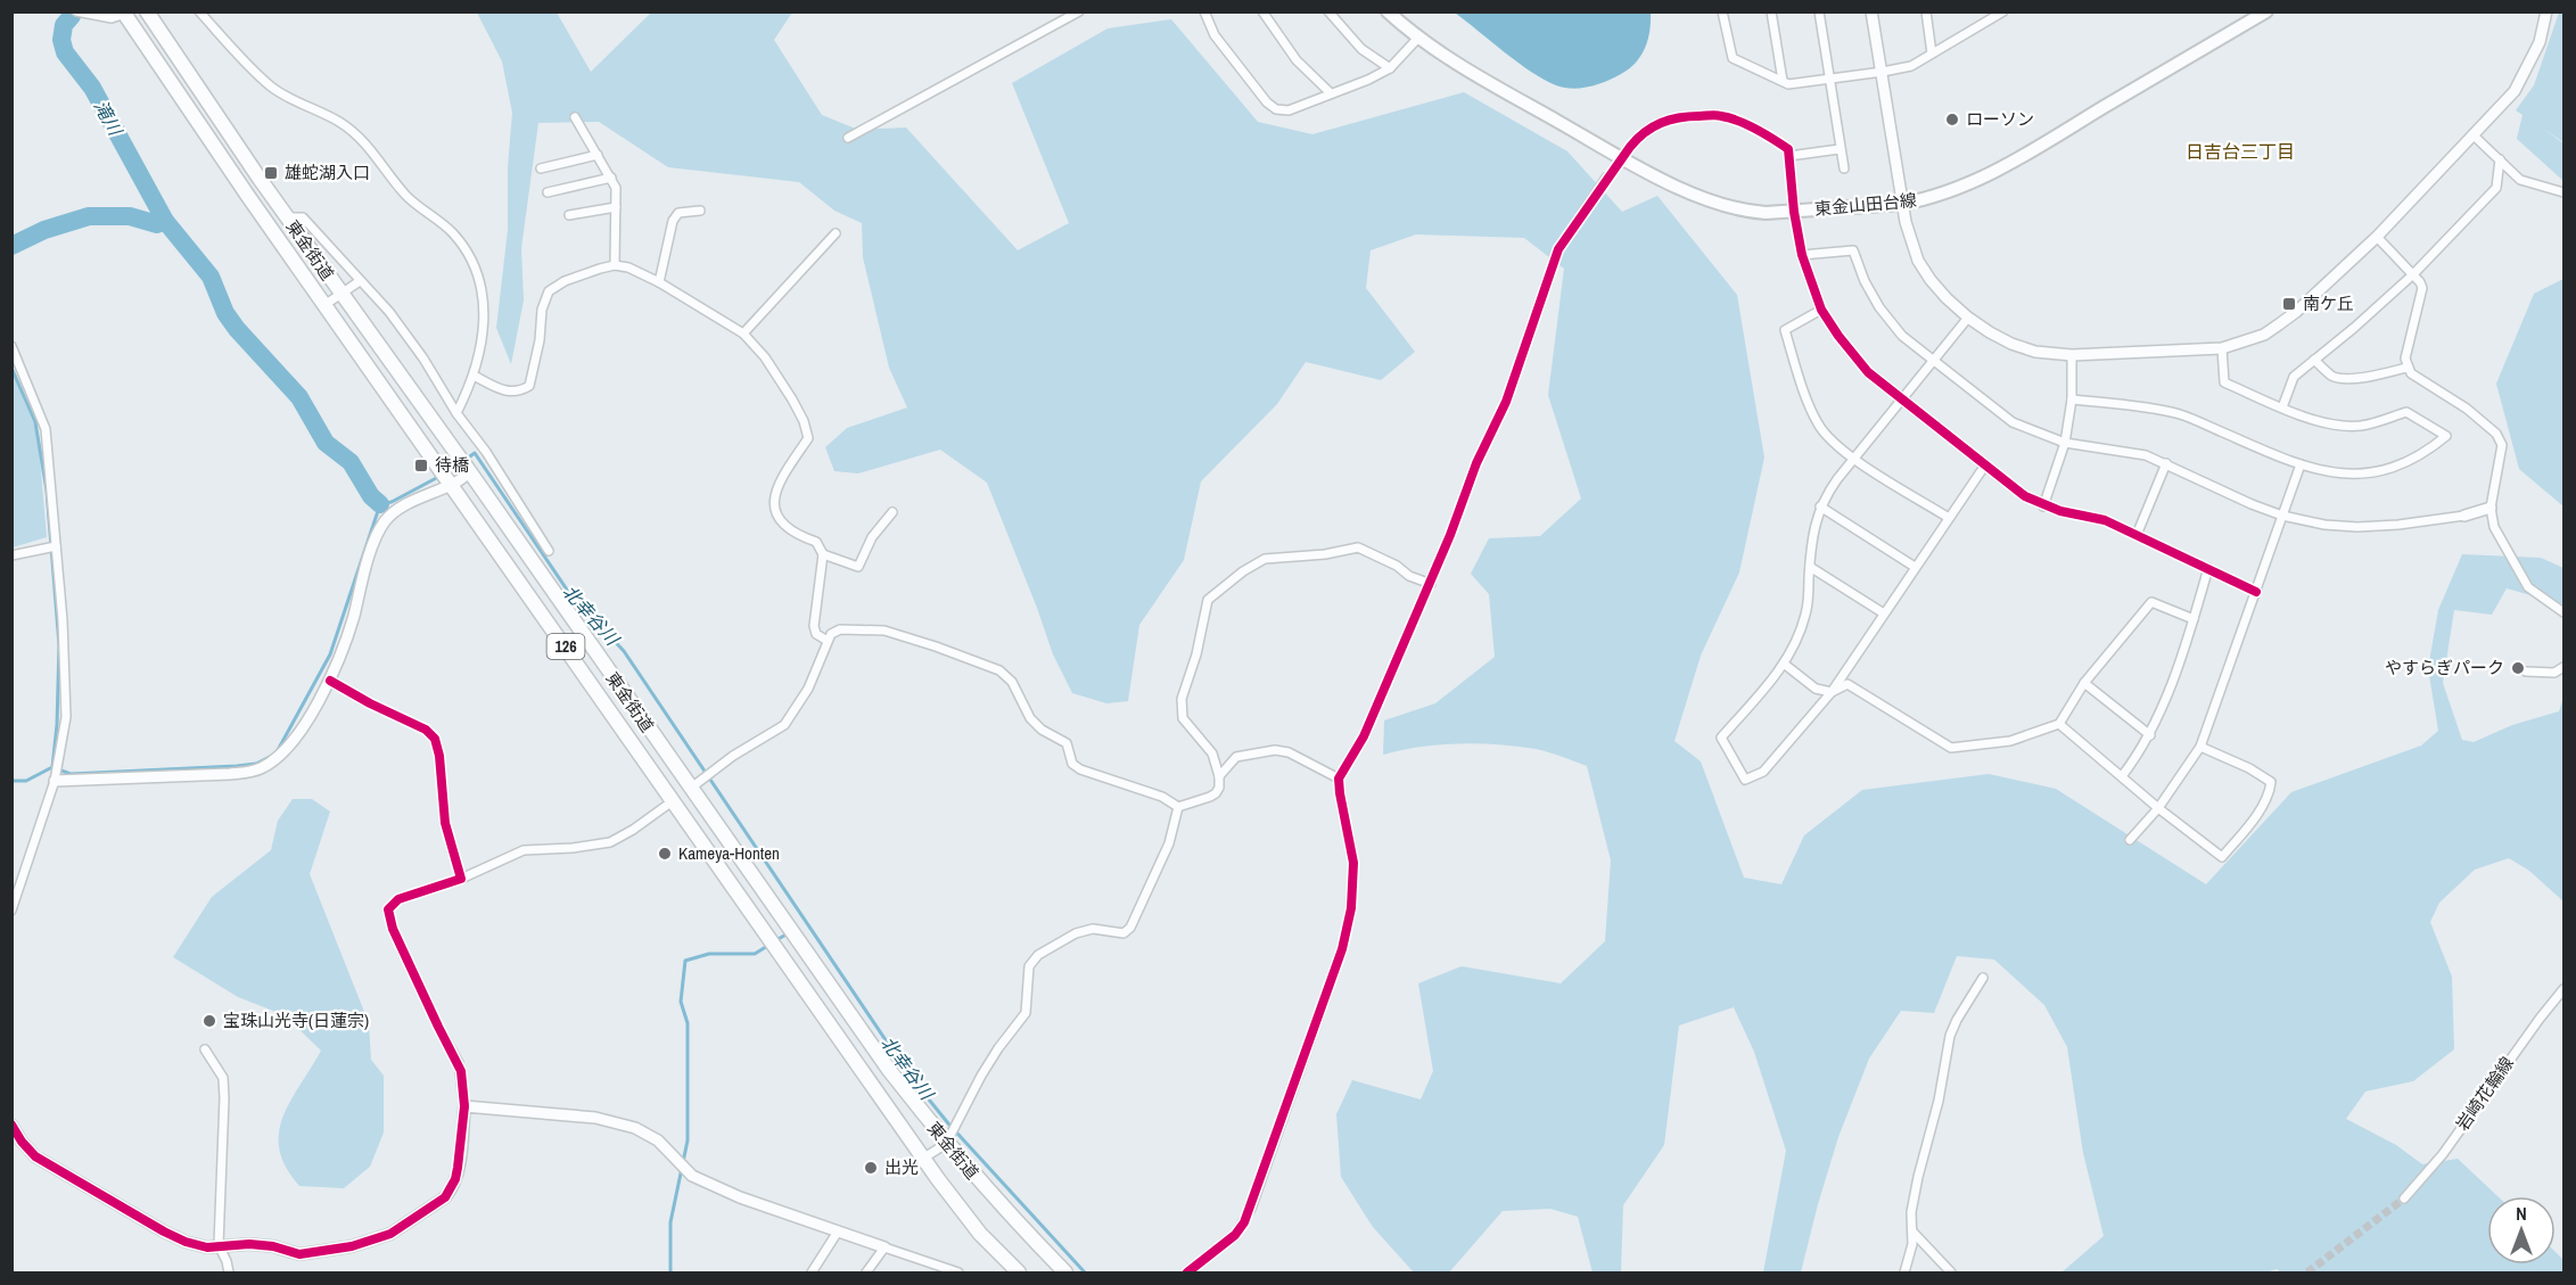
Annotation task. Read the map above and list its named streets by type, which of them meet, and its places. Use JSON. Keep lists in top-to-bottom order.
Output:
{
  "streets": {
    "highway": ["東金街道", "126"],
    "main road": ["東金山田台線"],
    "street": ["岩崎花輪線"]
  },
  "districts": ["日吉台三丁目"],
  "water": ["滝川", "北幸谷川"],
  "places": {
    "other": [
      "ローソン",
      "やすらぎパーク",
      "Kameya-Honten",
      "宝珠山光寺(日蓮宗)",
      "出光"
    ],
    "transit": ["雄蛇湖入口", "南ケ丘", "待橋"]
  },
  "north": "top"
}
